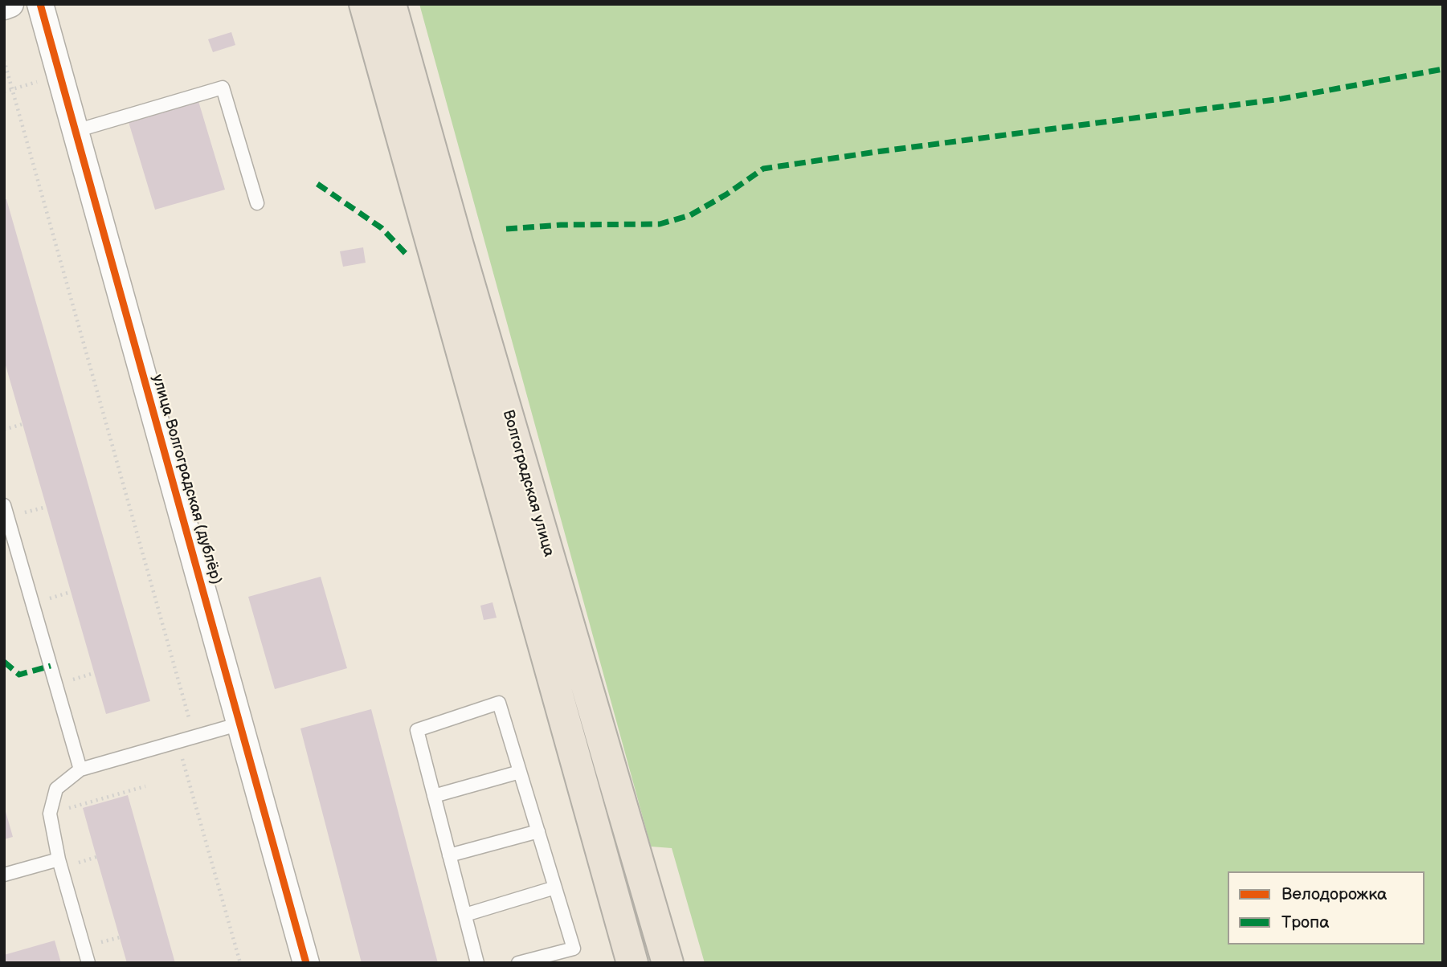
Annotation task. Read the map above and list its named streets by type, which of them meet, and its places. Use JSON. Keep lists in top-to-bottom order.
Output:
{
  "streets": {
    "main road": ["Волгоградская улица"],
    "street": ["улица Волгоградская (дублёр)"]
  },
  "legend": ["Велодорожка", "Тропа"]
}
